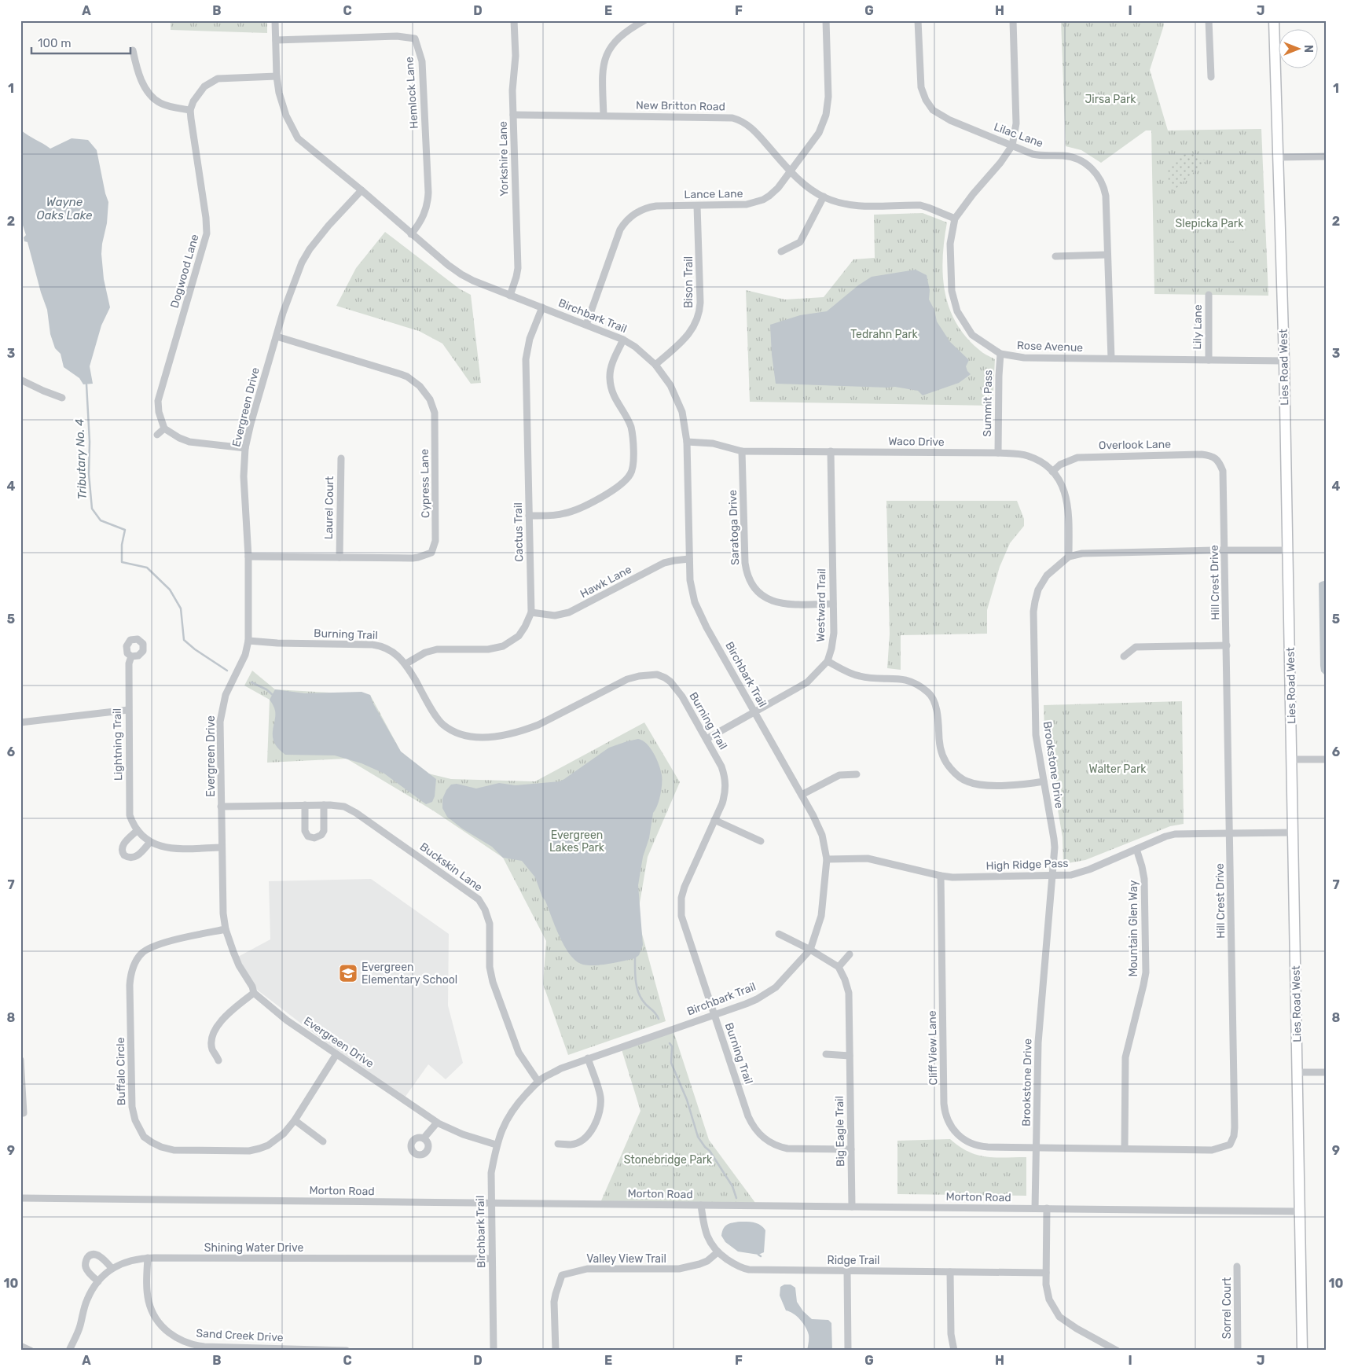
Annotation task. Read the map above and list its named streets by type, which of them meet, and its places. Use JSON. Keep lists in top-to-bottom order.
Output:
{
  "streets": {
    "street": [
      "Hemlock Lane",
      "New Britton Road",
      "Lilac Lane",
      "Yorkshire Lane",
      "Lance Lane",
      "Dogwood Lane",
      "Bison Trail",
      "Birchbark Trail",
      "Lily Lane",
      "Rose Avenue",
      "Lies Road West",
      "Summit Pass",
      "Evergreen Drive",
      "Waco Drive",
      "Overlook Lane",
      "Cypress Lane",
      "Laurel Court",
      "Saratoga Drive",
      "Cactus Trail",
      "Hawk Lane",
      "Hill Crest Drive",
      "Westward Trail",
      "Burning Trail",
      "Lightning Trail",
      "Brookstone Drive",
      "High Ridge Pass",
      "Buckskin Lane",
      "Mountain Glen Way",
      "Cliff View Lane",
      "Buffalo Circle",
      "Big Eagle Trail",
      "Morton Road",
      "Shining Water Drive",
      "Valley View Trail",
      "Ridge Trail",
      "Sorrel Court",
      "Sand Creek Drive"
    ]
  },
  "crossings": [
    ["Hemlock Lane", "Birchbark Trail"],
    ["New Britton Road", "Yorkshire Lane"],
    ["New Britton Road", "Lance Lane"],
    ["New Britton Road", "Rose Avenue"],
    ["Lilac Lane", "Rose Avenue"],
    ["Yorkshire Lane", "Birchbark Trail"],
    ["Lance Lane", "Bison Trail"],
    ["Lance Lane", "Birchbark Trail"],
    ["Bison Trail", "Birchbark Trail"],
    ["Birchbark Trail", "Evergreen Drive"],
    ["Birchbark Trail", "Waco Drive"],
    ["Birchbark Trail", "Cactus Trail"],
    ["Birchbark Trail", "Hawk Lane"],
    ["Birchbark Trail", "Westward Trail"],
    ["Birchbark Trail", "Burning Trail"],
    ["Birchbark Trail", "High Ridge Pass"],
    ["Birchbark Trail", "Buckskin Lane"],
    ["Birchbark Trail", "Morton Road"],
    ["Birchbark Trail", "Shining Water Drive"],
    ["Lily Lane", "Rose Avenue"],
    ["Rose Avenue", "Lies Road West"],
    ["Rose Avenue", "Summit Pass"],
    ["Lies Road West", "Brookstone Drive"],
    ["Lies Road West", "High Ridge Pass"],
    ["Lies Road West", "Morton Road"],
    ["Summit Pass", "Waco Drive"],
    ["Evergreen Drive", "Cypress Lane"],
    ["Evergreen Drive", "Burning Trail"],
    ["Evergreen Drive", "Lightning Trail"],
    ["Evergreen Drive", "Buckskin Lane"],
    ["Evergreen Drive", "Buffalo Circle"],
    ["Waco Drive", "Overlook Lane"],
    ["Waco Drive", "Saratoga Drive"],
    ["Waco Drive", "Westward Trail"],
    ["Waco Drive", "Brookstone Drive"],
    ["Overlook Lane", "Hill Crest Drive"],
    ["Cypress Lane", "Laurel Court"],
    ["Saratoga Drive", "Westward Trail"],
    ["Cactus Trail", "Hawk Lane"],
    ["Cactus Trail", "Burning Trail"],
    ["Hill Crest Drive", "Brookstone Drive"],
    ["Hill Crest Drive", "High Ridge Pass"],
    ["Hill Crest Drive", "Mountain Glen Way"],
    ["Hill Crest Drive", "Cliff View Lane"],
    ["Westward Trail", "Burning Trail"],
    ["Burning Trail", "Big Eagle Trail"],
    ["Brookstone Drive", "High Ridge Pass"],
    ["Brookstone Drive", "Cliff View Lane"],
    ["Brookstone Drive", "Morton Road"],
    ["High Ridge Pass", "Mountain Glen Way"],
    ["High Ridge Pass", "Cliff View Lane"],
    ["Big Eagle Trail", "Morton Road"],
    ["Morton Road", "Ridge Trail"],
    ["Shining Water Drive", "Sand Creek Drive"],
    ["Valley View Trail", "Ridge Trail"]
  ],
  "water": ["Wayne Oaks Lake", "Tributary No. 4"],
  "parks": [
    "Jirsa Park",
    "Slepicka Park",
    "Tedrahn Park",
    "Walter Park",
    "Evergreen Lakes Park",
    "Stonebridge Park"
  ],
  "places": {
    "school or university": ["Evergreen Elementary School"]
  },
  "scale_bar": "100 m",
  "north": "right",
  "grid": {
    "columns": [
      "A",
      "B",
      "C",
      "D",
      "E",
      "F",
      "G",
      "H",
      "I",
      "J"
    ],
    "rows": [
      "1",
      "2",
      "3",
      "4",
      "5",
      "6",
      "7",
      "8",
      "9",
      "10"
    ]
  }
}
